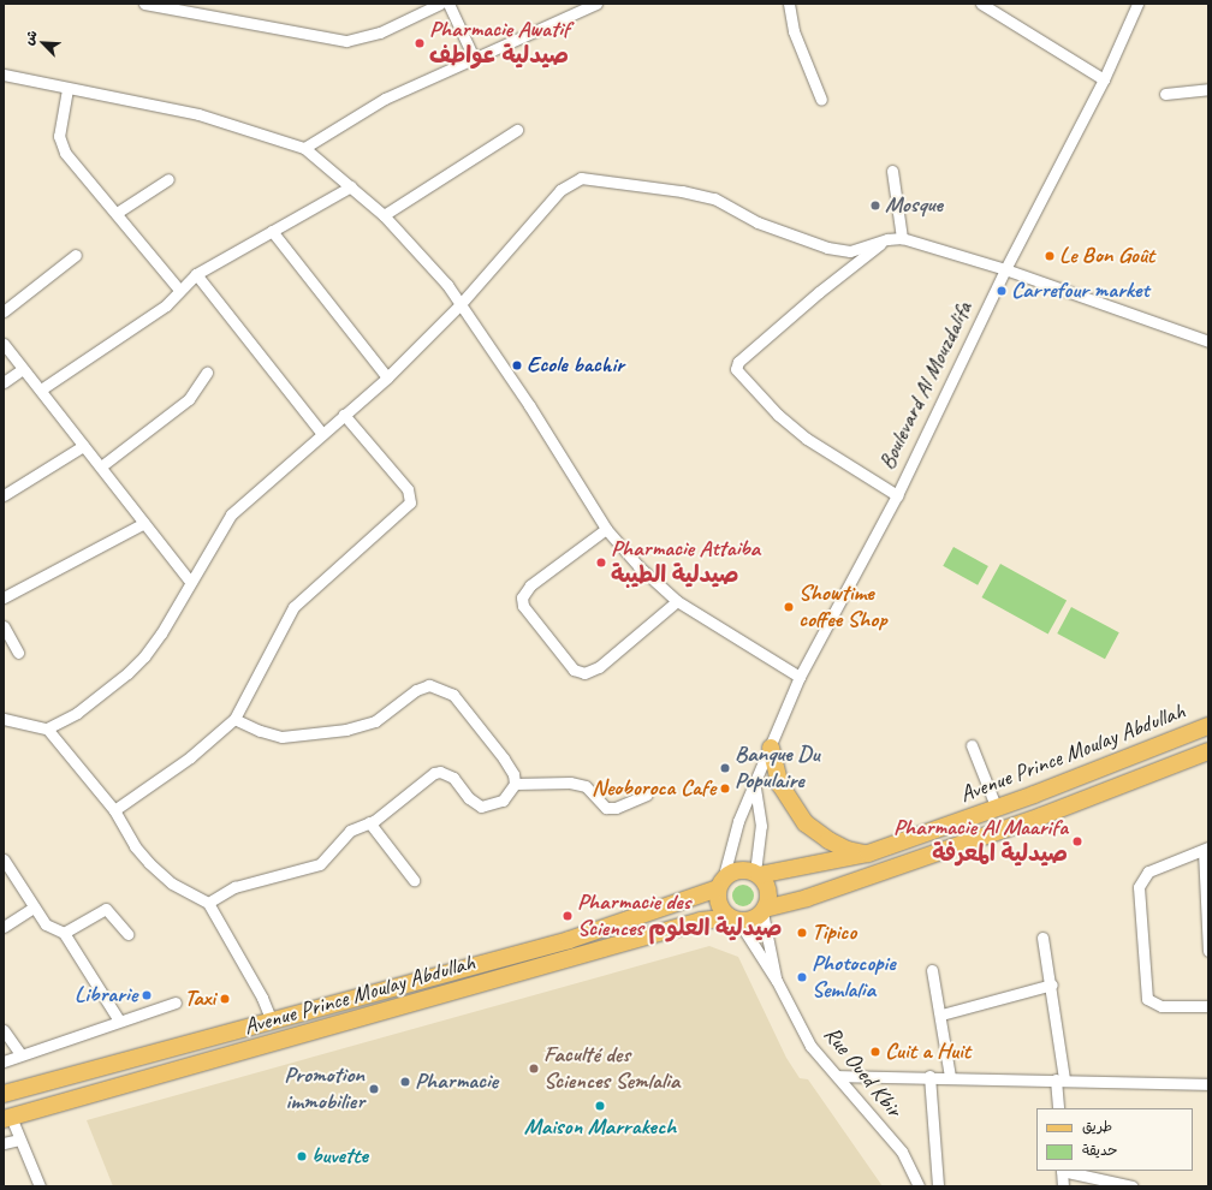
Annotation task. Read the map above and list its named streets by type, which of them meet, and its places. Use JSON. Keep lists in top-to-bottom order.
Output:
{
  "streets": {
    "main road": ["Avenue Prince Moulay Abdullah"],
    "street": ["Boulevard Al Mouzdalifa", "Rue Oued Kbir"]
  },
  "crossings": [
    ["Boulevard Al Mouzdalifa", "Avenue Prince Moulay Abdullah"],
    ["Boulevard Al Mouzdalifa", "Rue Oued Kbir"],
    ["Avenue Prince Moulay Abdullah", "Rue Oued Kbir"]
  ],
  "places": [
    "Pharmacie Awatif صيدلية عواطف",
    "Mosque",
    "Le Bon Goût",
    "Carrefour market",
    "Ecole bachir",
    "Pharmacie Attaiba صيدلية الطيبة",
    "Showtime coffee Shop",
    "Banque Du Populaire",
    "Neoboroca Cafe",
    "Pharmacie Al Maarifa صيدلية المعرفة",
    "Pharmacie des Sciences صيدلية العلوم",
    "Tipico",
    "Photocopie Semlalia",
    "Librarie",
    "Taxi",
    "Cuit a Huit",
    "Faculté des Sciences Semlalia",
    "Pharmacie",
    "Promotion immobilier",
    "Maison Marrakech",
    "buvette"
  ],
  "legend": ["طريق", "حديقة"],
  "north": "top left"
}
